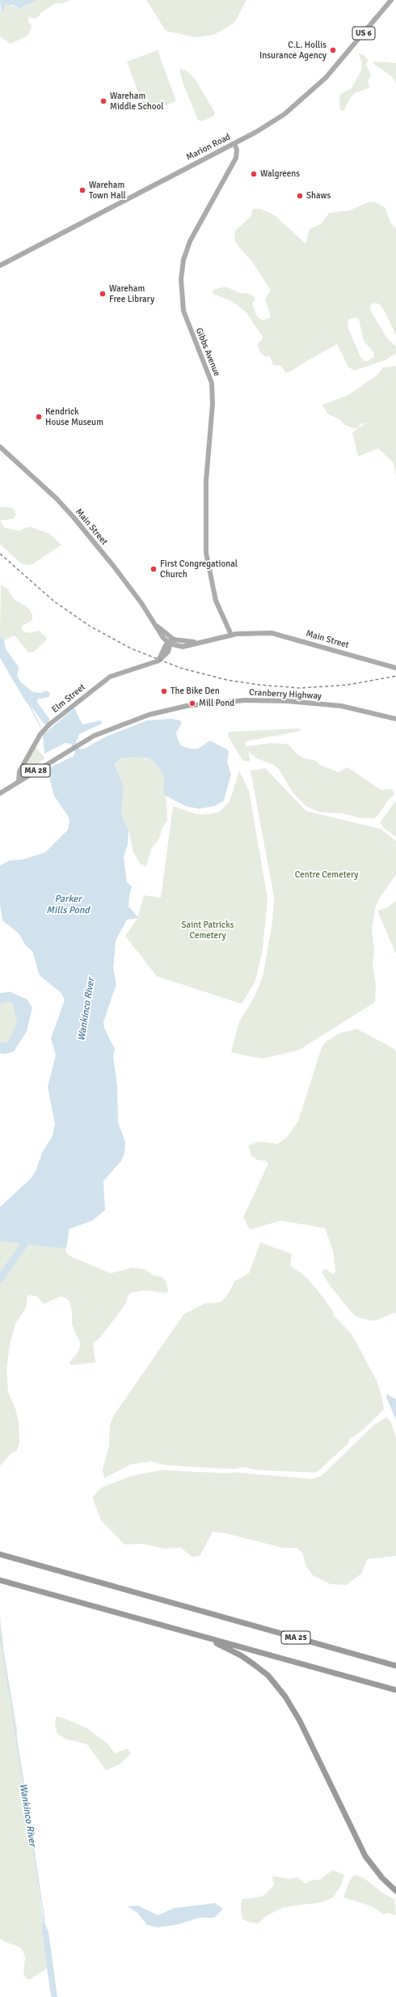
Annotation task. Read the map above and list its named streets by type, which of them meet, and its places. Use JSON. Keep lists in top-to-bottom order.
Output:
{
  "streets": {
    "highway": ["MA 25"],
    "main road": [
      "US 6",
      "Marion Road",
      "Gibbs Avenue",
      "Main Street",
      "Cranberry Highway",
      "Elm Street",
      "MA 28"
    ]
  },
  "crossings": [
    ["Marion Road", "Gibbs Avenue"],
    ["Gibbs Avenue", "Main Street"],
    ["Main Street", "Elm Street"],
    ["Cranberry Highway", "Elm Street"]
  ],
  "water": ["Parker Mills Pond", "Wankinco River"],
  "parks": ["Centre Cemetery", "Saint Patricks Cemetery"],
  "places": [
    "C.L. Hollis Insurance Agency",
    "Wareham Middle School",
    "Walgreens",
    "Wareham Town Hall",
    "Shaws",
    "Wareham Free Library",
    "Kendrick House Museum",
    "First Congregational Church",
    "The Bike Den",
    "Mill Pond"
  ]
}
